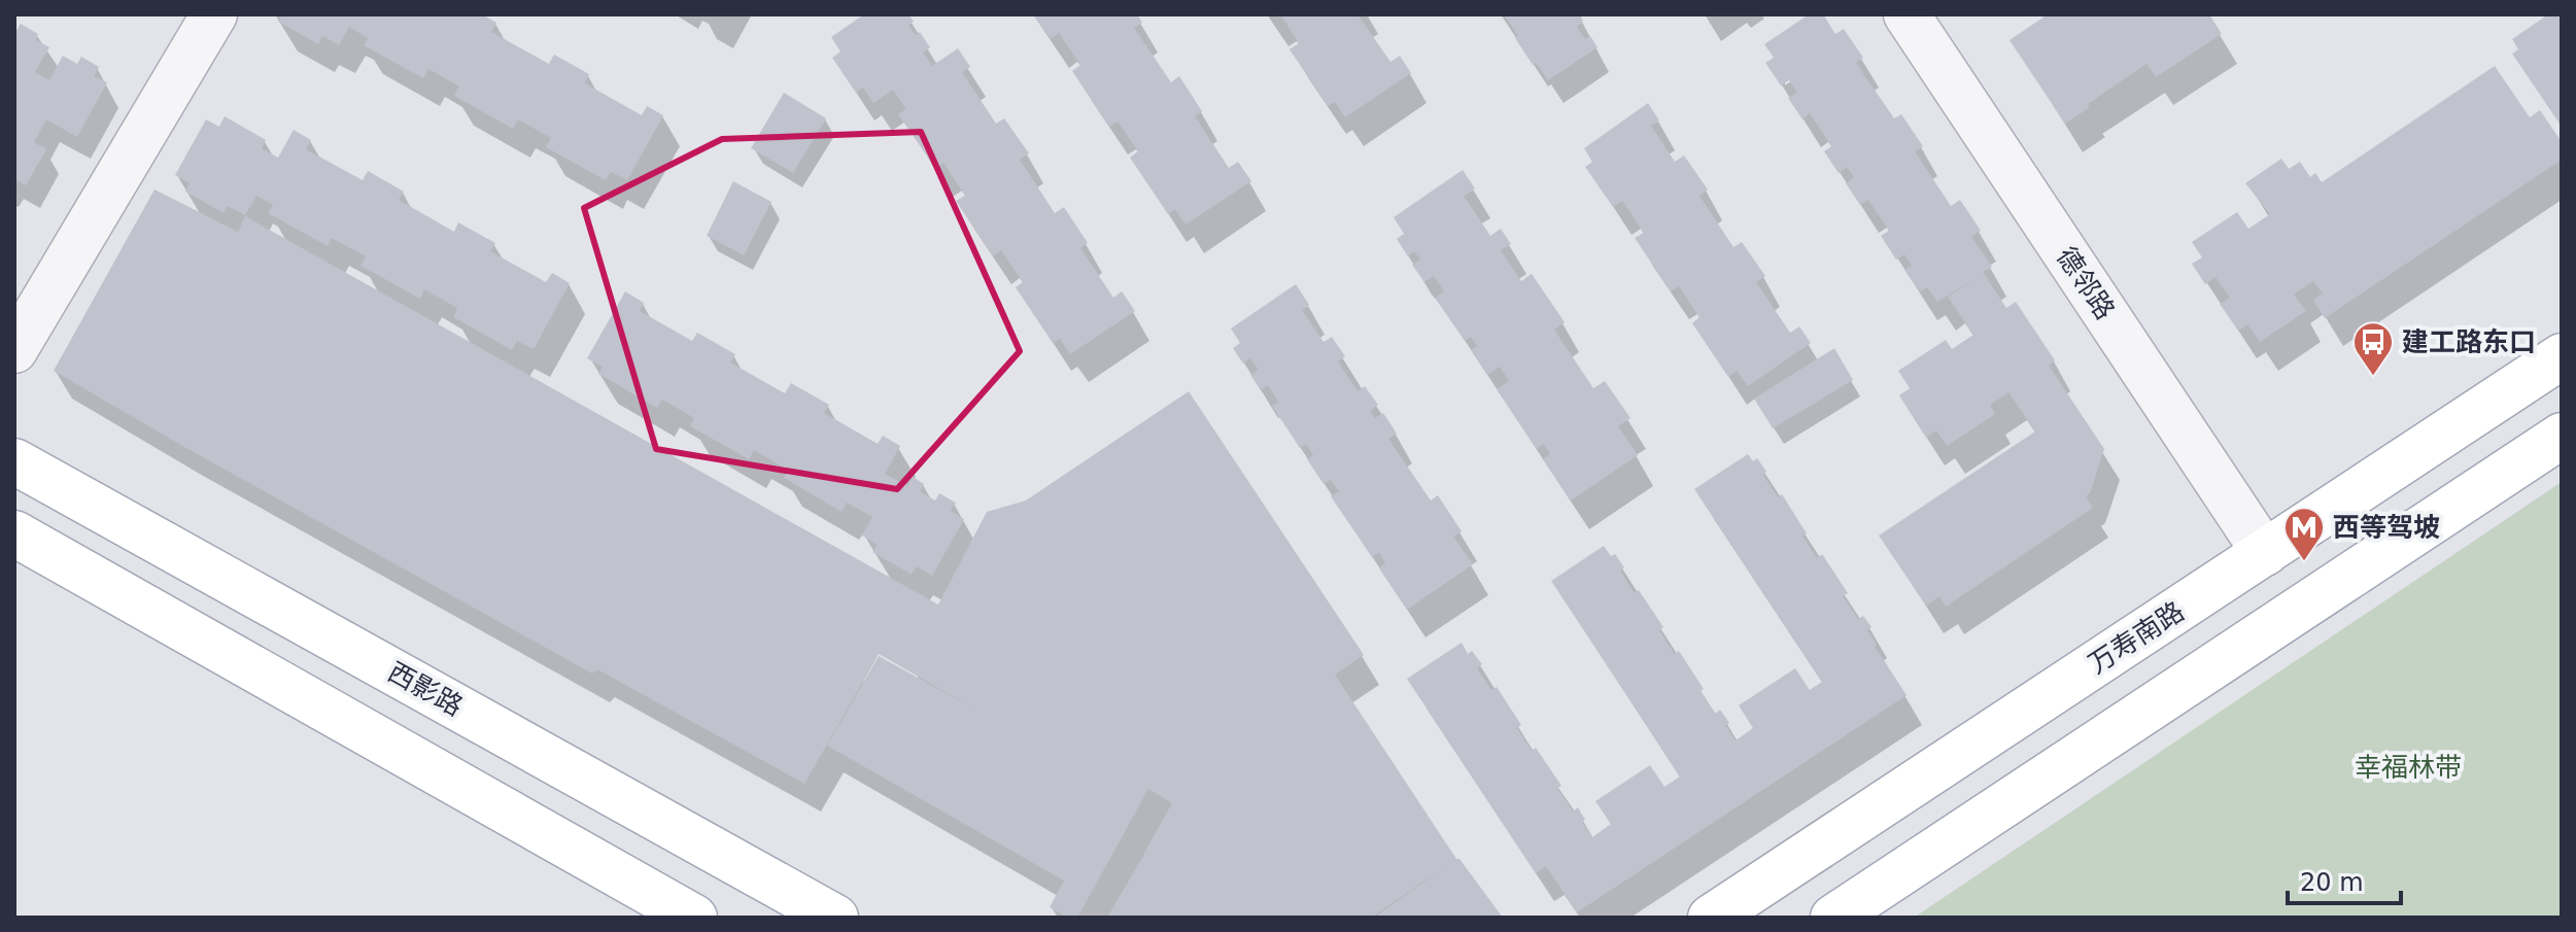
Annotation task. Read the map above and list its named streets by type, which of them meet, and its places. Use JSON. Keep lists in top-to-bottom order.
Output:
{
  "streets": {
    "main road": ["万寿南路", "西影路"],
    "street": ["德邻路"]
  },
  "crossings": [
    ["德邻路", "万寿南路"]
  ],
  "parks": ["幸福林带"],
  "places": {
    "bus stop": ["建工路东口"],
    "metro station": ["西等驾坡"]
  },
  "scale_bar": "20 m"
}
